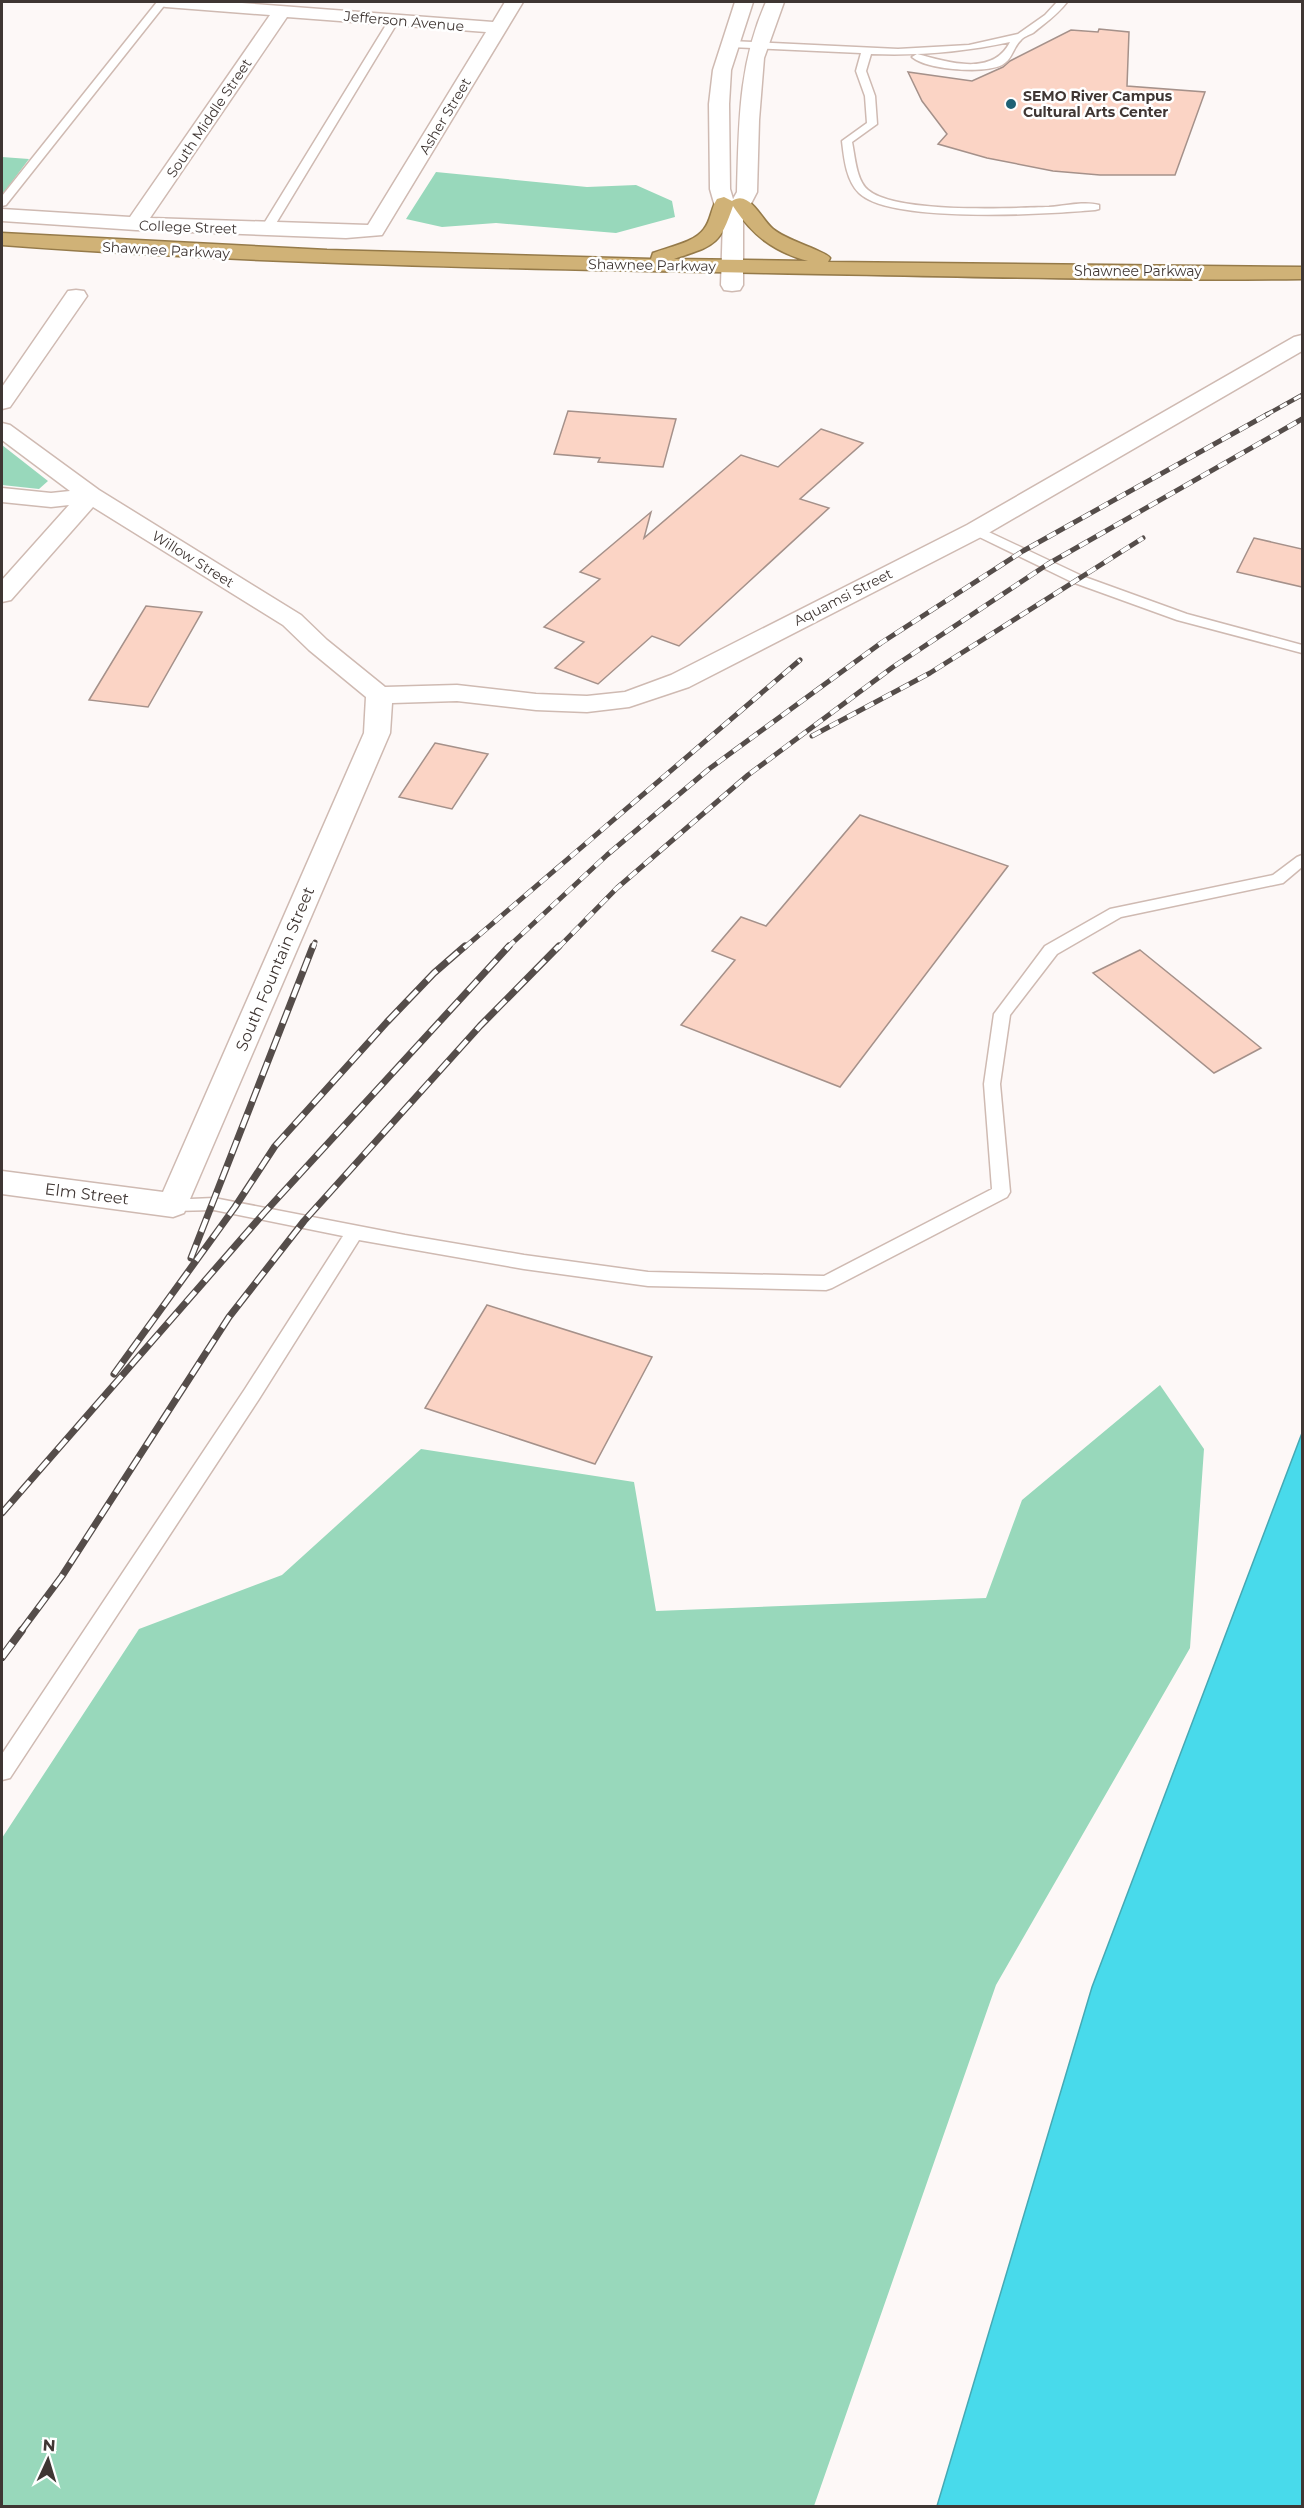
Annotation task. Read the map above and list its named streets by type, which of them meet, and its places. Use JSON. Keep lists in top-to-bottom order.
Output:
{
  "streets": {
    "highway": ["Shawnee Parkway"],
    "street": [
      "Jefferson Avenue",
      "Asher Street",
      "South Middle Street",
      "College Street",
      "Willow Street",
      "Aquamsi Street",
      "South Fountain Street",
      "Elm Street"
    ]
  },
  "crossings": [
    ["Jefferson Avenue", "Asher Street"],
    ["Jefferson Avenue", "South Middle Street"],
    ["Asher Street", "College Street"],
    ["South Middle Street", "College Street"],
    ["Willow Street", "Aquamsi Street"],
    ["Willow Street", "South Fountain Street"],
    ["Aquamsi Street", "South Fountain Street"],
    ["South Fountain Street", "Elm Street"]
  ],
  "places": ["SEMO River Campus Cultural Arts Center"],
  "north": "top"
}
